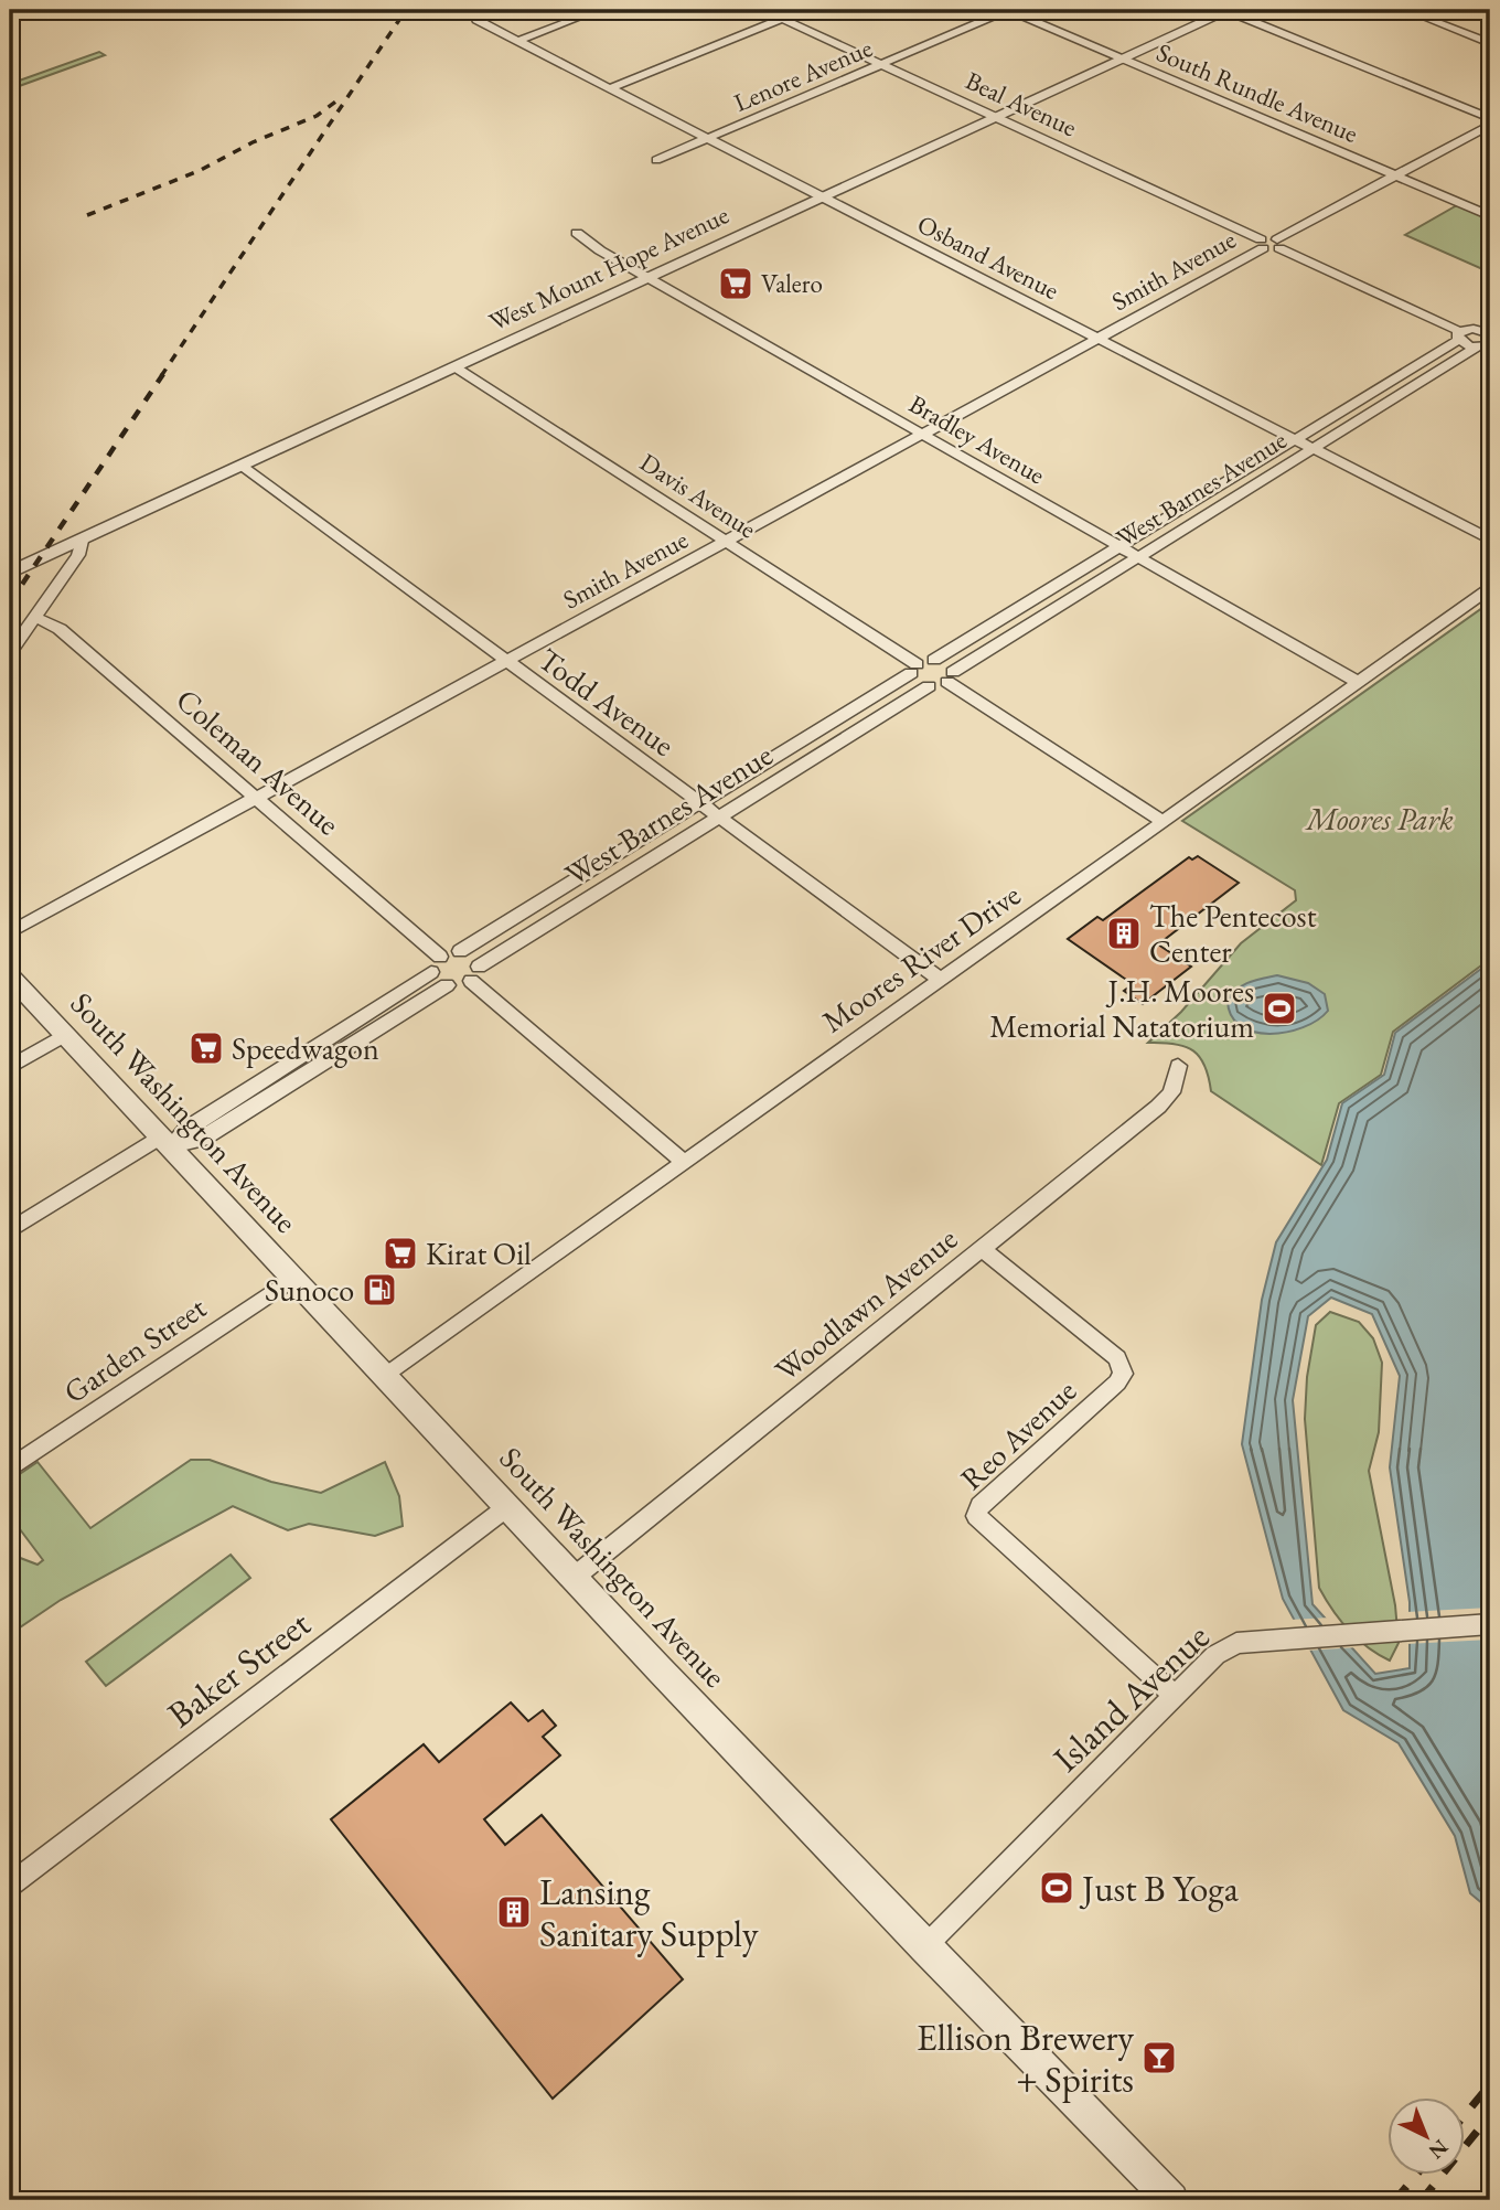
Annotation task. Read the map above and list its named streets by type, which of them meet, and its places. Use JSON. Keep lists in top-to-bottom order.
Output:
{
  "streets": {
    "street": [
      "Lenore Avenue",
      "South Rundle Avenue",
      "Beal Avenue",
      "Osband Avenue",
      "West Mount Hope Avenue",
      "Smith Avenue",
      "Bradley Avenue",
      "West Barnes Avenue",
      "Davis Avenue",
      "Todd Avenue",
      "Coleman Avenue",
      "Moores River Drive",
      "South Washington Avenue",
      "Woodlawn Avenue",
      "Garden Street",
      "Reo Avenue",
      "Baker Street",
      "Island Avenue"
    ]
  },
  "crossings": [
    ["Lenore Avenue", "South Rundle Avenue"],
    ["Lenore Avenue", "Beal Avenue"],
    ["Lenore Avenue", "Osband Avenue"],
    ["South Rundle Avenue", "West Mount Hope Avenue"],
    ["South Rundle Avenue", "Smith Avenue"],
    ["Beal Avenue", "West Mount Hope Avenue"],
    ["Beal Avenue", "Smith Avenue"],
    ["Osband Avenue", "West Mount Hope Avenue"],
    ["Osband Avenue", "Smith Avenue"],
    ["Osband Avenue", "West Barnes Avenue"],
    ["West Mount Hope Avenue", "Bradley Avenue"],
    ["West Mount Hope Avenue", "Davis Avenue"],
    ["West Mount Hope Avenue", "Todd Avenue"],
    ["Smith Avenue", "Bradley Avenue"],
    ["Smith Avenue", "Davis Avenue"],
    ["Smith Avenue", "Todd Avenue"],
    ["Smith Avenue", "Coleman Avenue"],
    ["Bradley Avenue", "West Barnes Avenue"],
    ["Bradley Avenue", "Moores River Drive"],
    ["West Barnes Avenue", "Davis Avenue"],
    ["West Barnes Avenue", "Todd Avenue"],
    ["West Barnes Avenue", "Coleman Avenue"],
    ["Todd Avenue", "Moores River Drive"],
    ["Moores River Drive", "South Washington Avenue"],
    ["South Washington Avenue", "Woodlawn Avenue"],
    ["South Washington Avenue", "Garden Street"],
    ["South Washington Avenue", "Baker Street"],
    ["South Washington Avenue", "Island Avenue"],
    ["Woodlawn Avenue", "Reo Avenue"],
    ["Reo Avenue", "Island Avenue"]
  ],
  "parks": ["Moores Park"],
  "places": {
    "supermarket": ["Valero", "Speedwagon", "Kirat Oil"],
    "building": ["The Pentecost Center", "Lansing Sanitary Supply"],
    "sports": ["J.H. Moores Memorial Natatorium", "Just B Yoga"],
    "fuel station": ["Sunoco"],
    "bar": ["Ellison Brewery + Spirits"]
  },
  "north": "bottom right"
}
